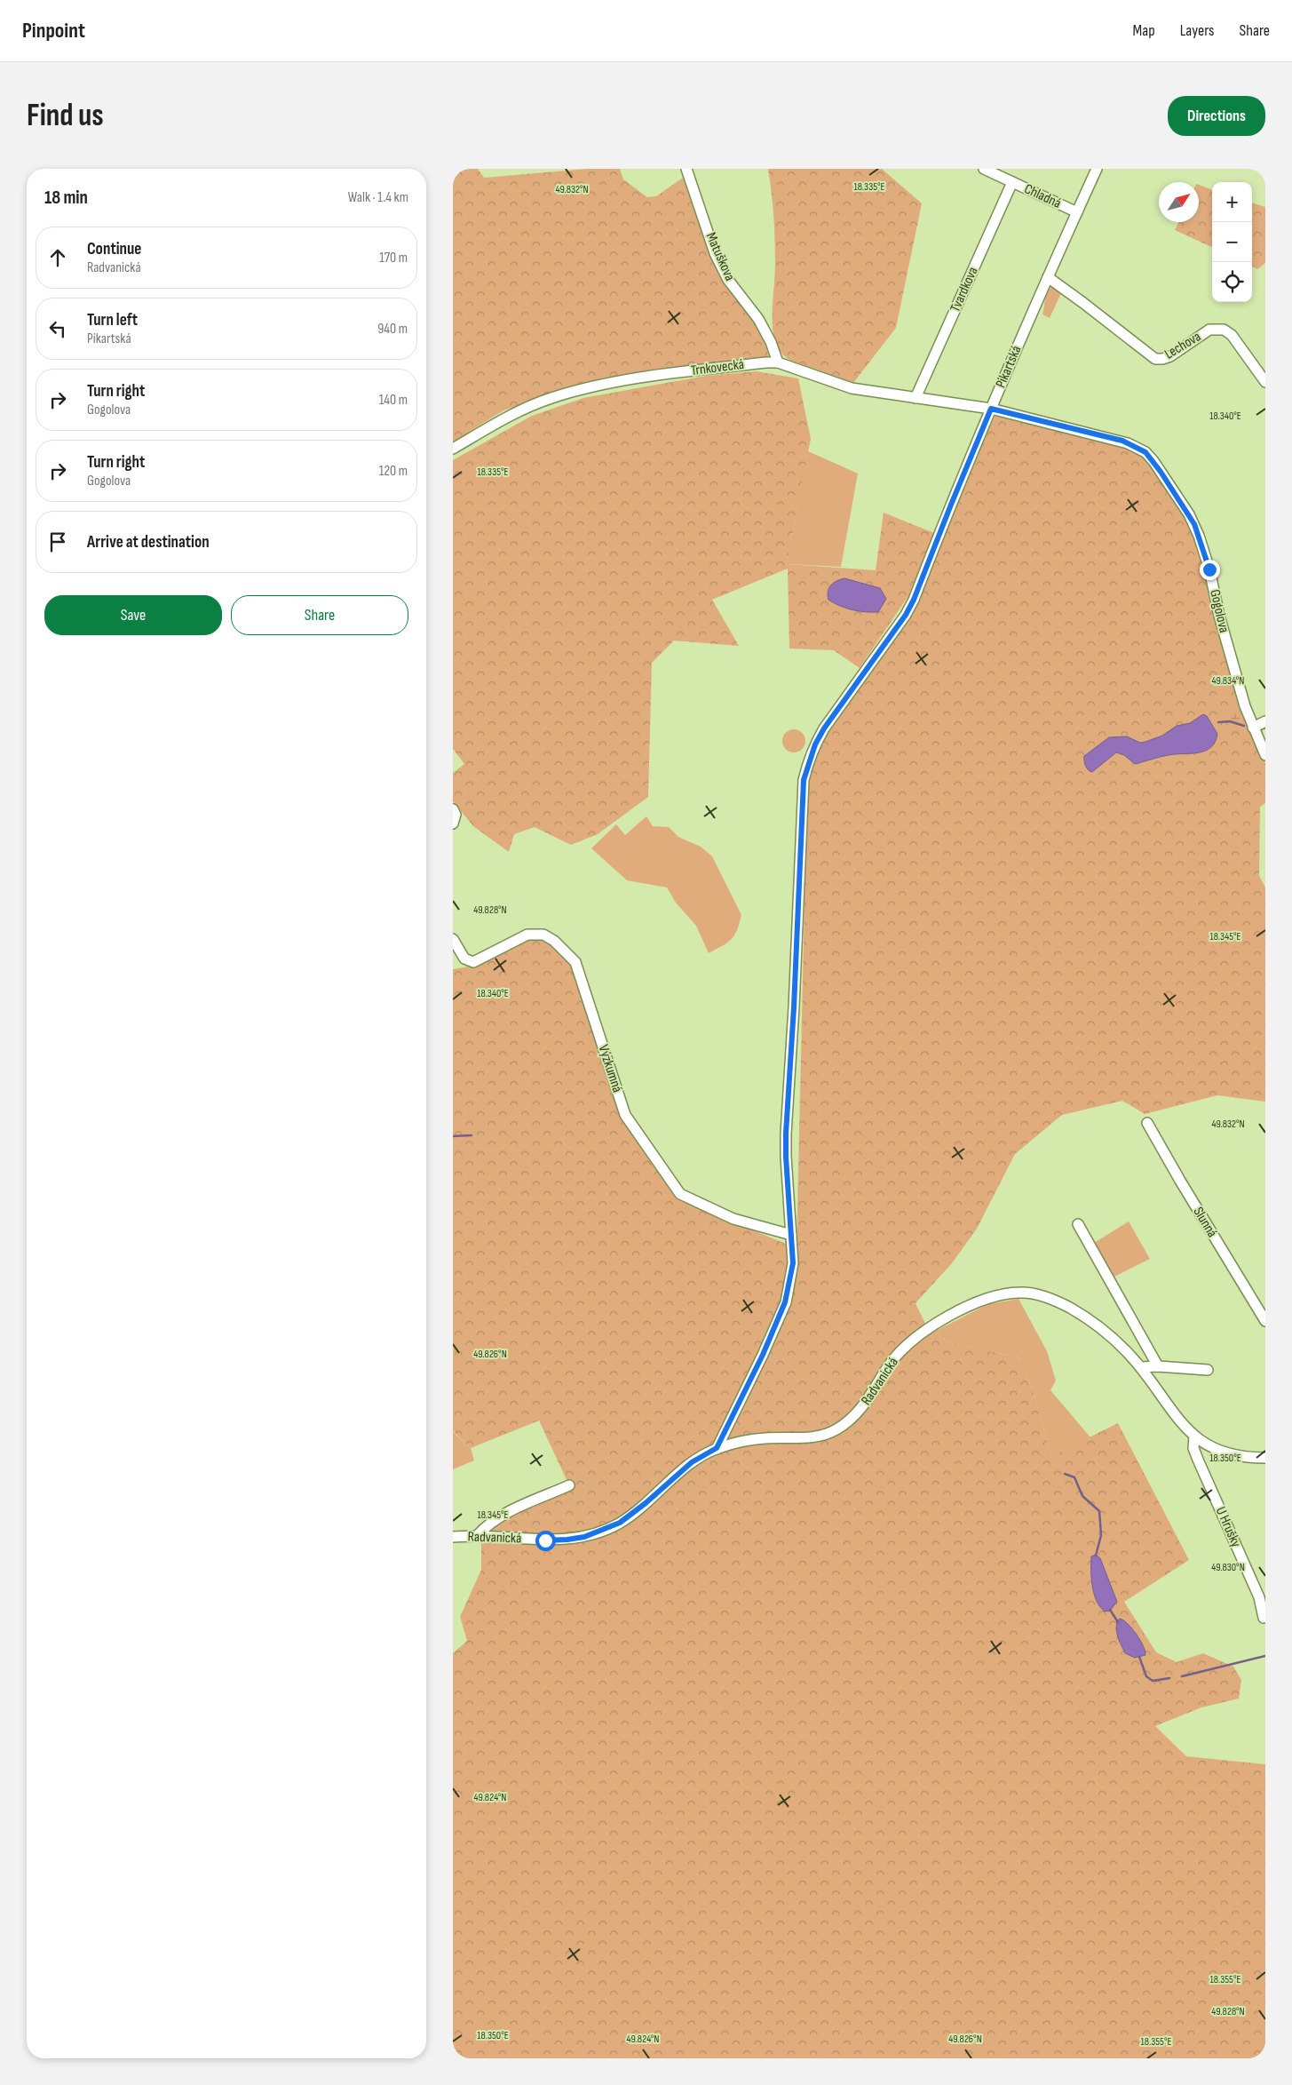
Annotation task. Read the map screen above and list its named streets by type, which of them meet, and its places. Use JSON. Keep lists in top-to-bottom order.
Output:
{
  "streets": {
    "street": [
      "Chladná",
      "Matuškova",
      "Tvardkova",
      "Lechova",
      "Pikartská",
      "Trnkovecká",
      "Gogolova",
      "Výzkumná",
      "Slunná",
      "Radvanická",
      "U Hrušky"
    ]
  },
  "crossings": [
    ["Chladná", "Tvardkova"],
    ["Chladná", "Pikartská"],
    ["Matuškova", "Trnkovecká"],
    ["Tvardkova", "Trnkovecká"],
    ["Lechova", "Pikartská"],
    ["Pikartská", "Trnkovecká"],
    ["Pikartská", "Gogolova"],
    ["Pikartská", "Výzkumná"],
    ["Pikartská", "Radvanická"],
    ["Trnkovecká", "Gogolova"],
    ["Radvanická", "U Hrušky"]
  ],
  "north": "top right",
  "page": {
    "header": "Pinpoint",
    "nav": ["Map", "Layers", "Share"],
    "buttons": [
      "Directions",
      ["Save", "Share"]
    ],
    "title": "Find us",
    "heading": ["18 min", "Walk · 1.4 km"],
    "map_buttons": ["+", "−"],
    "list": [
      ["Continue", "Radvanická", "170 m"],
      ["Turn left", "Pikartská", "940 m"],
      ["Turn right", "Gogolova", "140 m"],
      ["Turn right", "Gogolova", "120 m"],
      "Arrive at destination"
    ]
  },
  "coordinates": [
    "18.335°E",
    "49.832°N",
    "18.340°E",
    "49.834°N",
    "49.828°N",
    "18.345°E",
    "49.826°N",
    "18.350°E",
    "49.830°N",
    "49.824°N",
    "18.355°E"
  ]
}
